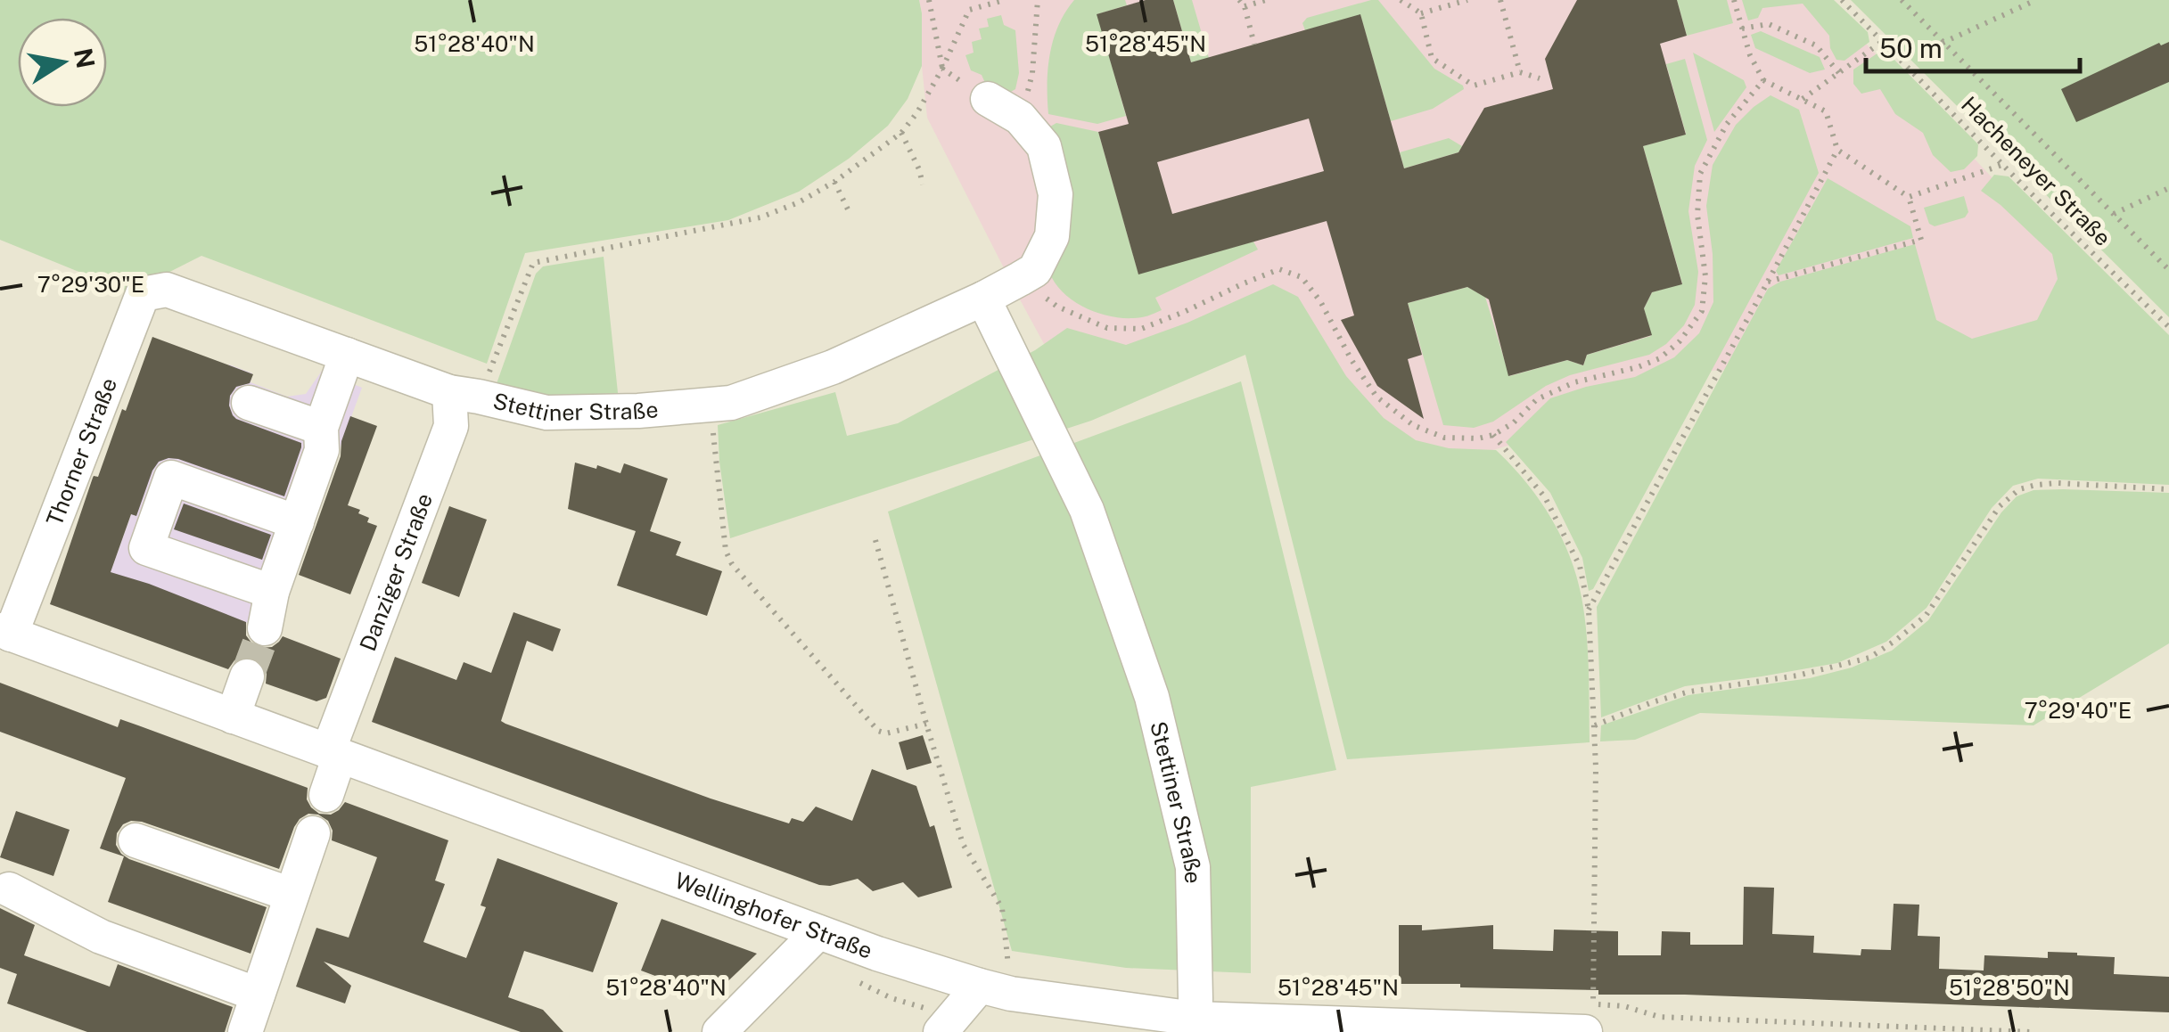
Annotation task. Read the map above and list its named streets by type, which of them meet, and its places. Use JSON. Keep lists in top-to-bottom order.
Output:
{
  "streets": {
    "street": [
      "Stettiner Straße",
      "Thorner Straße",
      "Danziger Straße",
      "Wellinghofer Straße"
    ],
    "path": ["Hacheneyer Straße"]
  },
  "crossings": [
    ["Stettiner Straße", "Thorner Straße"],
    ["Stettiner Straße", "Danziger Straße"],
    ["Stettiner Straße", "Wellinghofer Straße"],
    ["Thorner Straße", "Wellinghofer Straße"],
    ["Danziger Straße", "Wellinghofer Straße"]
  ],
  "scale_bar": "50 m",
  "north": "right",
  "coordinates": [
    "51°28'40\"N",
    "51°28'45\"N",
    "7°29'30\"E",
    "7°29'40\"E",
    "51°28'50\"N"
  ]
}
